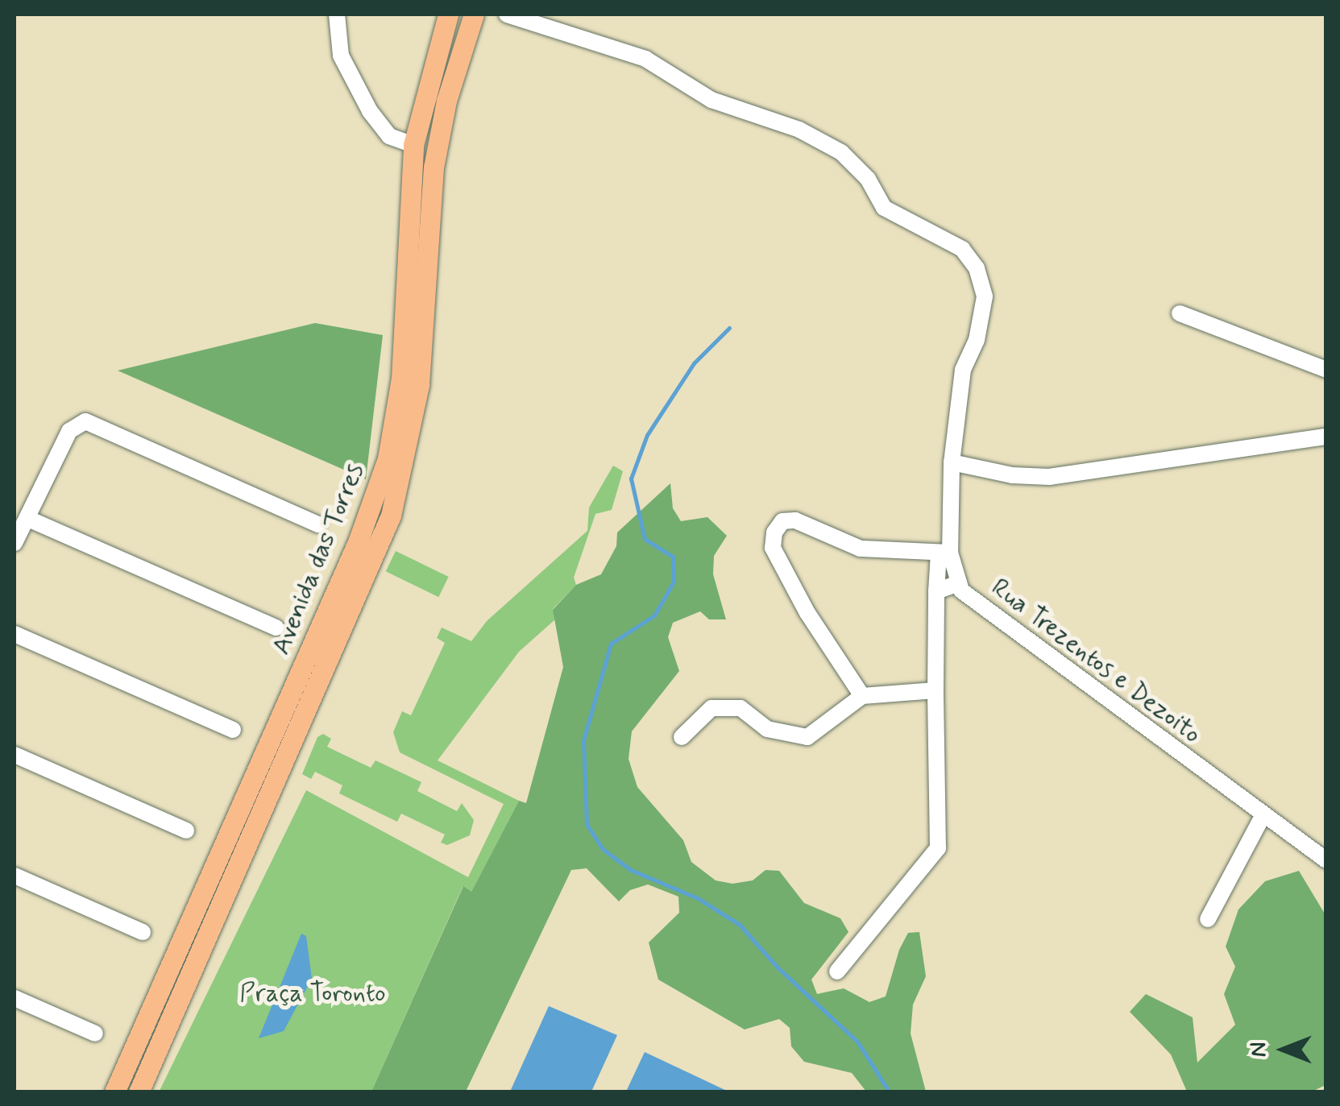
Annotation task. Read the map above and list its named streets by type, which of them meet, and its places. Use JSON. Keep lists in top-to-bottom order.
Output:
{
  "streets": {
    "main road": ["Avenida das Torres"],
    "street": ["Rua Trezentos e Dezoito"]
  },
  "parks": ["Praça Toronto"],
  "north": "left"
}
